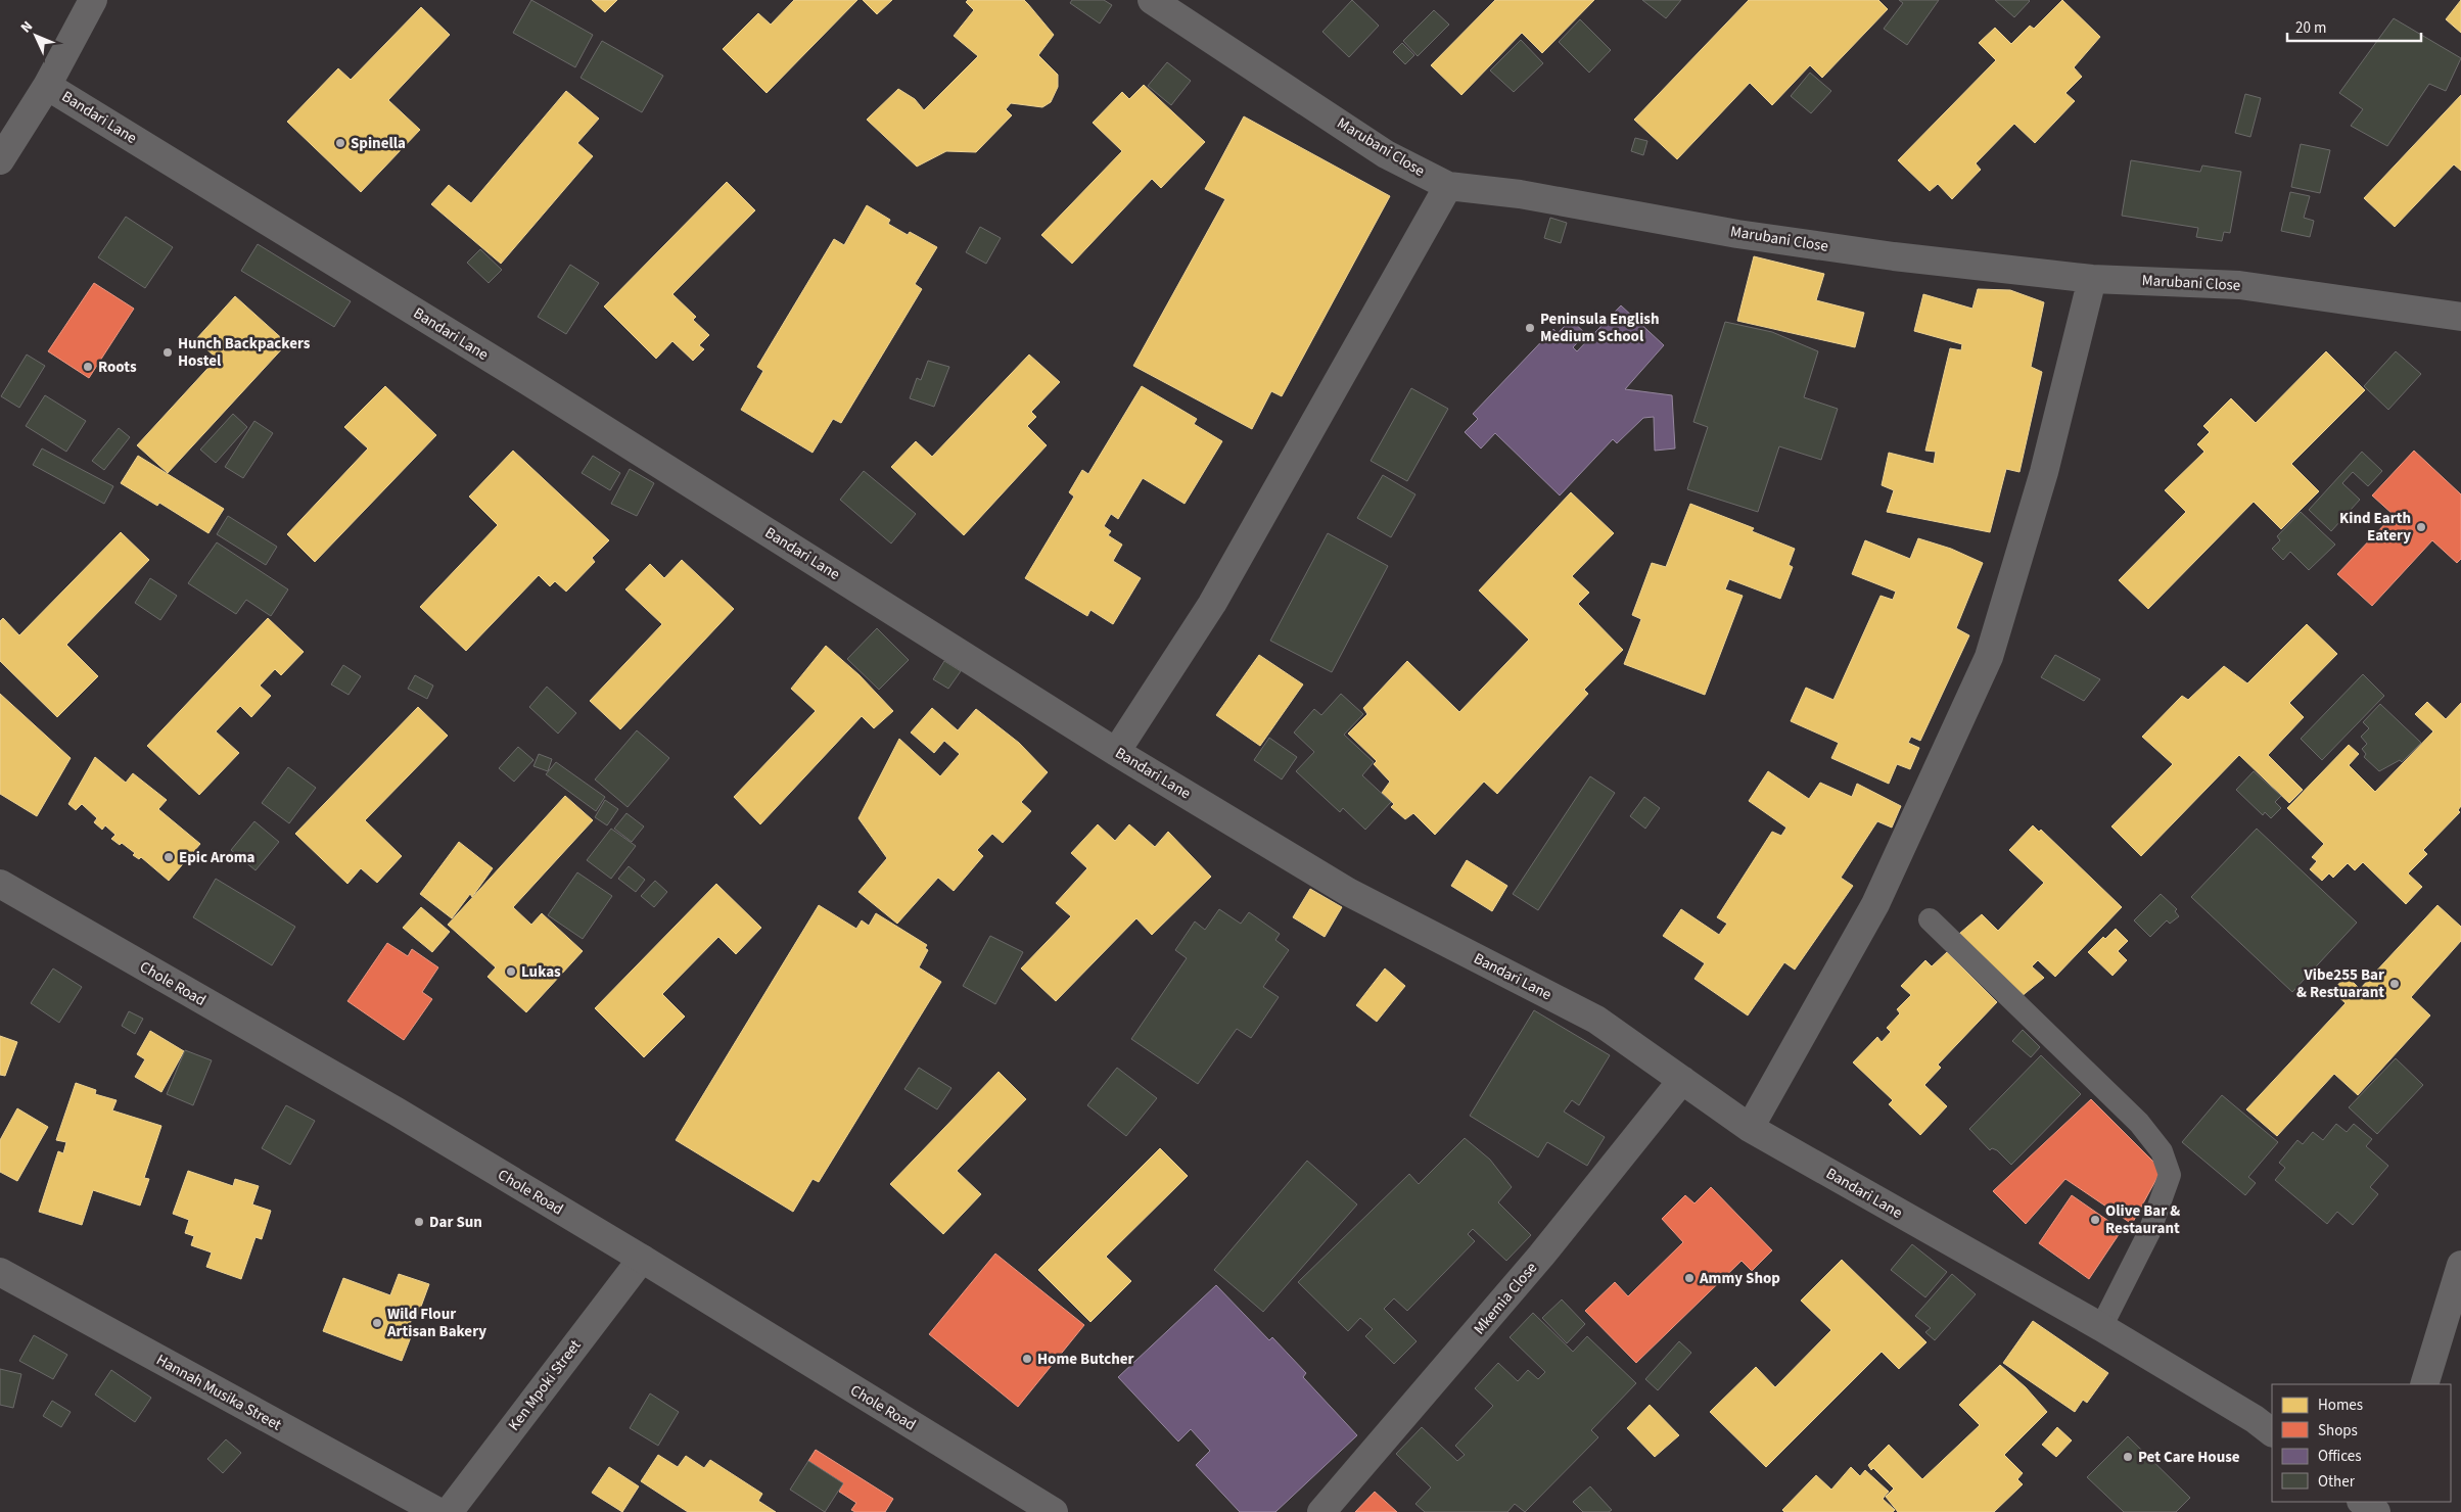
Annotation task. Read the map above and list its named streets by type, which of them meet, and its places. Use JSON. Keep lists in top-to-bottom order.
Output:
{
  "streets": {
    "street": [
      "Bandari Lane",
      "Marubani Close",
      "Chole Road",
      "Mkemia Close",
      "Ken Mpoki Street",
      "Hannah Musika Street"
    ]
  },
  "crossings": [
    ["Bandari Lane", "Mkemia Close"],
    ["Chole Road", "Ken Mpoki Street"]
  ],
  "places": [
    "Spinella",
    "Peninsula English Medium School",
    "Hunch Backpackers Hostel",
    "Roots",
    "Kind Earth Eatery",
    "Epic Aroma",
    "Lukas",
    "Vibe255 Bar & Restuarant",
    "Olive Bar & Restaurant",
    "Dar Sun",
    "Ammy Shop",
    "Wild Flour Artisan Bakery",
    "Home Butcher",
    "Pet Care House"
  ],
  "legend": [
    "Homes",
    "Shops",
    "Offices",
    "Other"
  ],
  "scale_bar": "20 m",
  "north": "top left"
}
